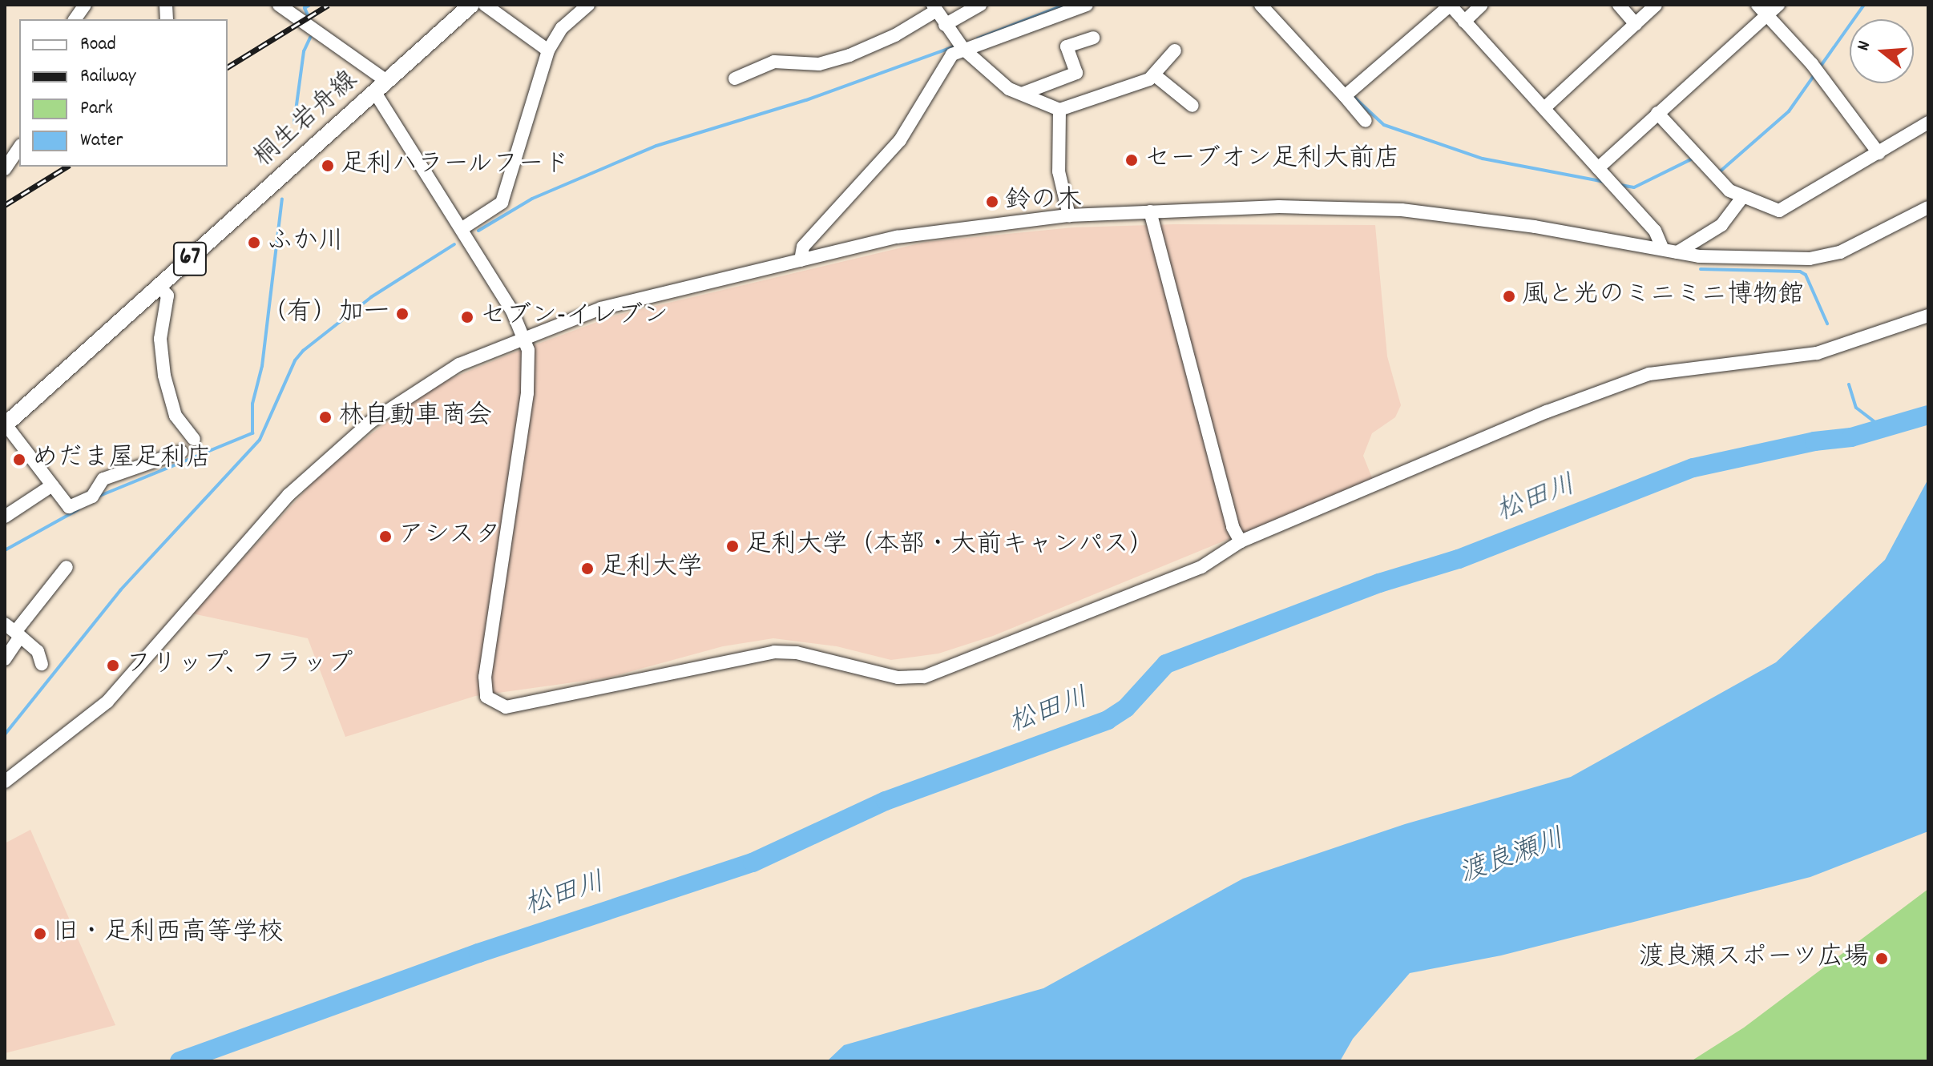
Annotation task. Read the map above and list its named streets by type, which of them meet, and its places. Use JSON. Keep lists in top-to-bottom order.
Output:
{
  "streets": {
    "main road": ["桐生岩舟線", "67"]
  },
  "water": ["松田川", "渡良瀬川"],
  "places": [
    "セーブオン足利大前店",
    "足利ハラールフード",
    "鈴の木",
    "ふか川",
    "風と光のミニミニ博物館",
    "（有）加一",
    "セブン-イレブン",
    "林自動車商会",
    "めだま屋足利店",
    "アシスタ",
    "足利大学（本部・大前キャンパス）",
    "足利大学",
    "フリップ、フラップ",
    "旧・足利西高等学校",
    "渡良瀬スポーツ広場"
  ],
  "legend": [
    "Road",
    "Railway",
    "Park",
    "Water"
  ],
  "north": "left"
}
